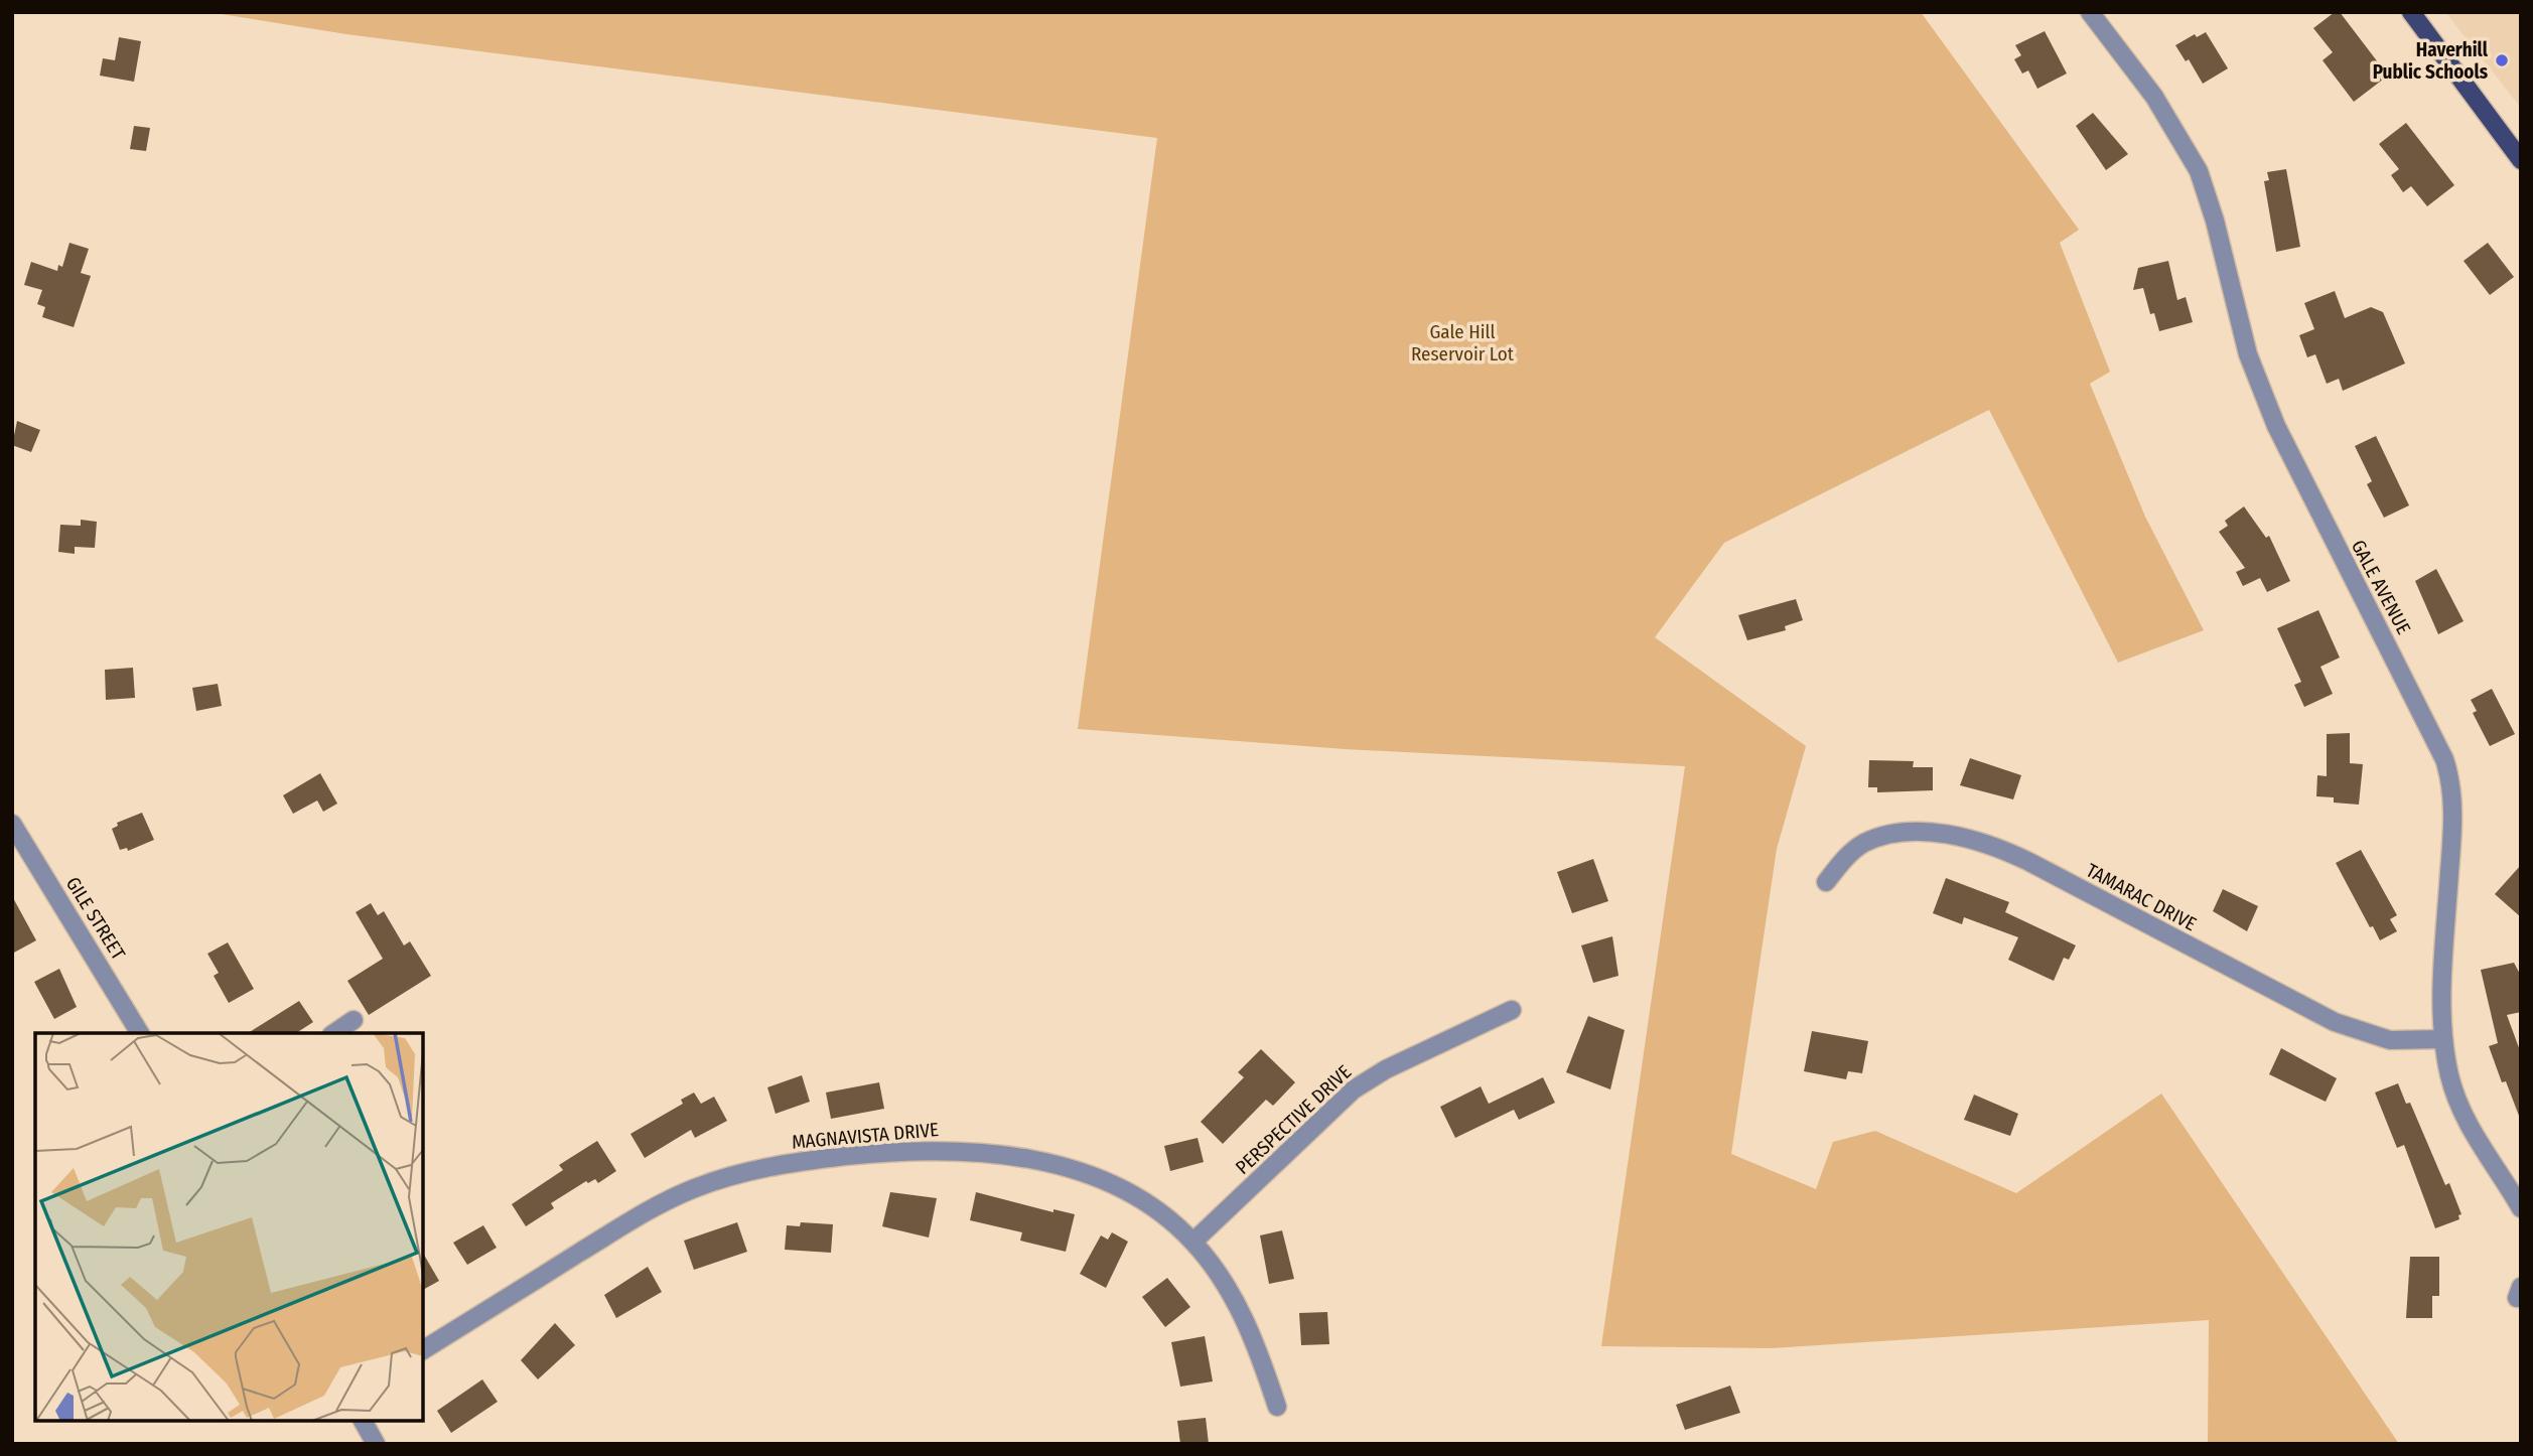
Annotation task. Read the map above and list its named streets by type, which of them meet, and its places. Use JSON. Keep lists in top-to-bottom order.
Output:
{
  "streets": {
    "street": [
      "GALE AVENUE",
      "TAMARAC DRIVE",
      "GILE STREET",
      "PERSPECTIVE DRIVE",
      "MAGNAVISTA DRIVE"
    ]
  },
  "crossings": [
    ["GALE AVENUE", "TAMARAC DRIVE"],
    ["PERSPECTIVE DRIVE", "MAGNAVISTA DRIVE"]
  ],
  "parks": ["Gale Hill Reservoir Lot"],
  "places": ["Haverhill Public Schools"]
}
